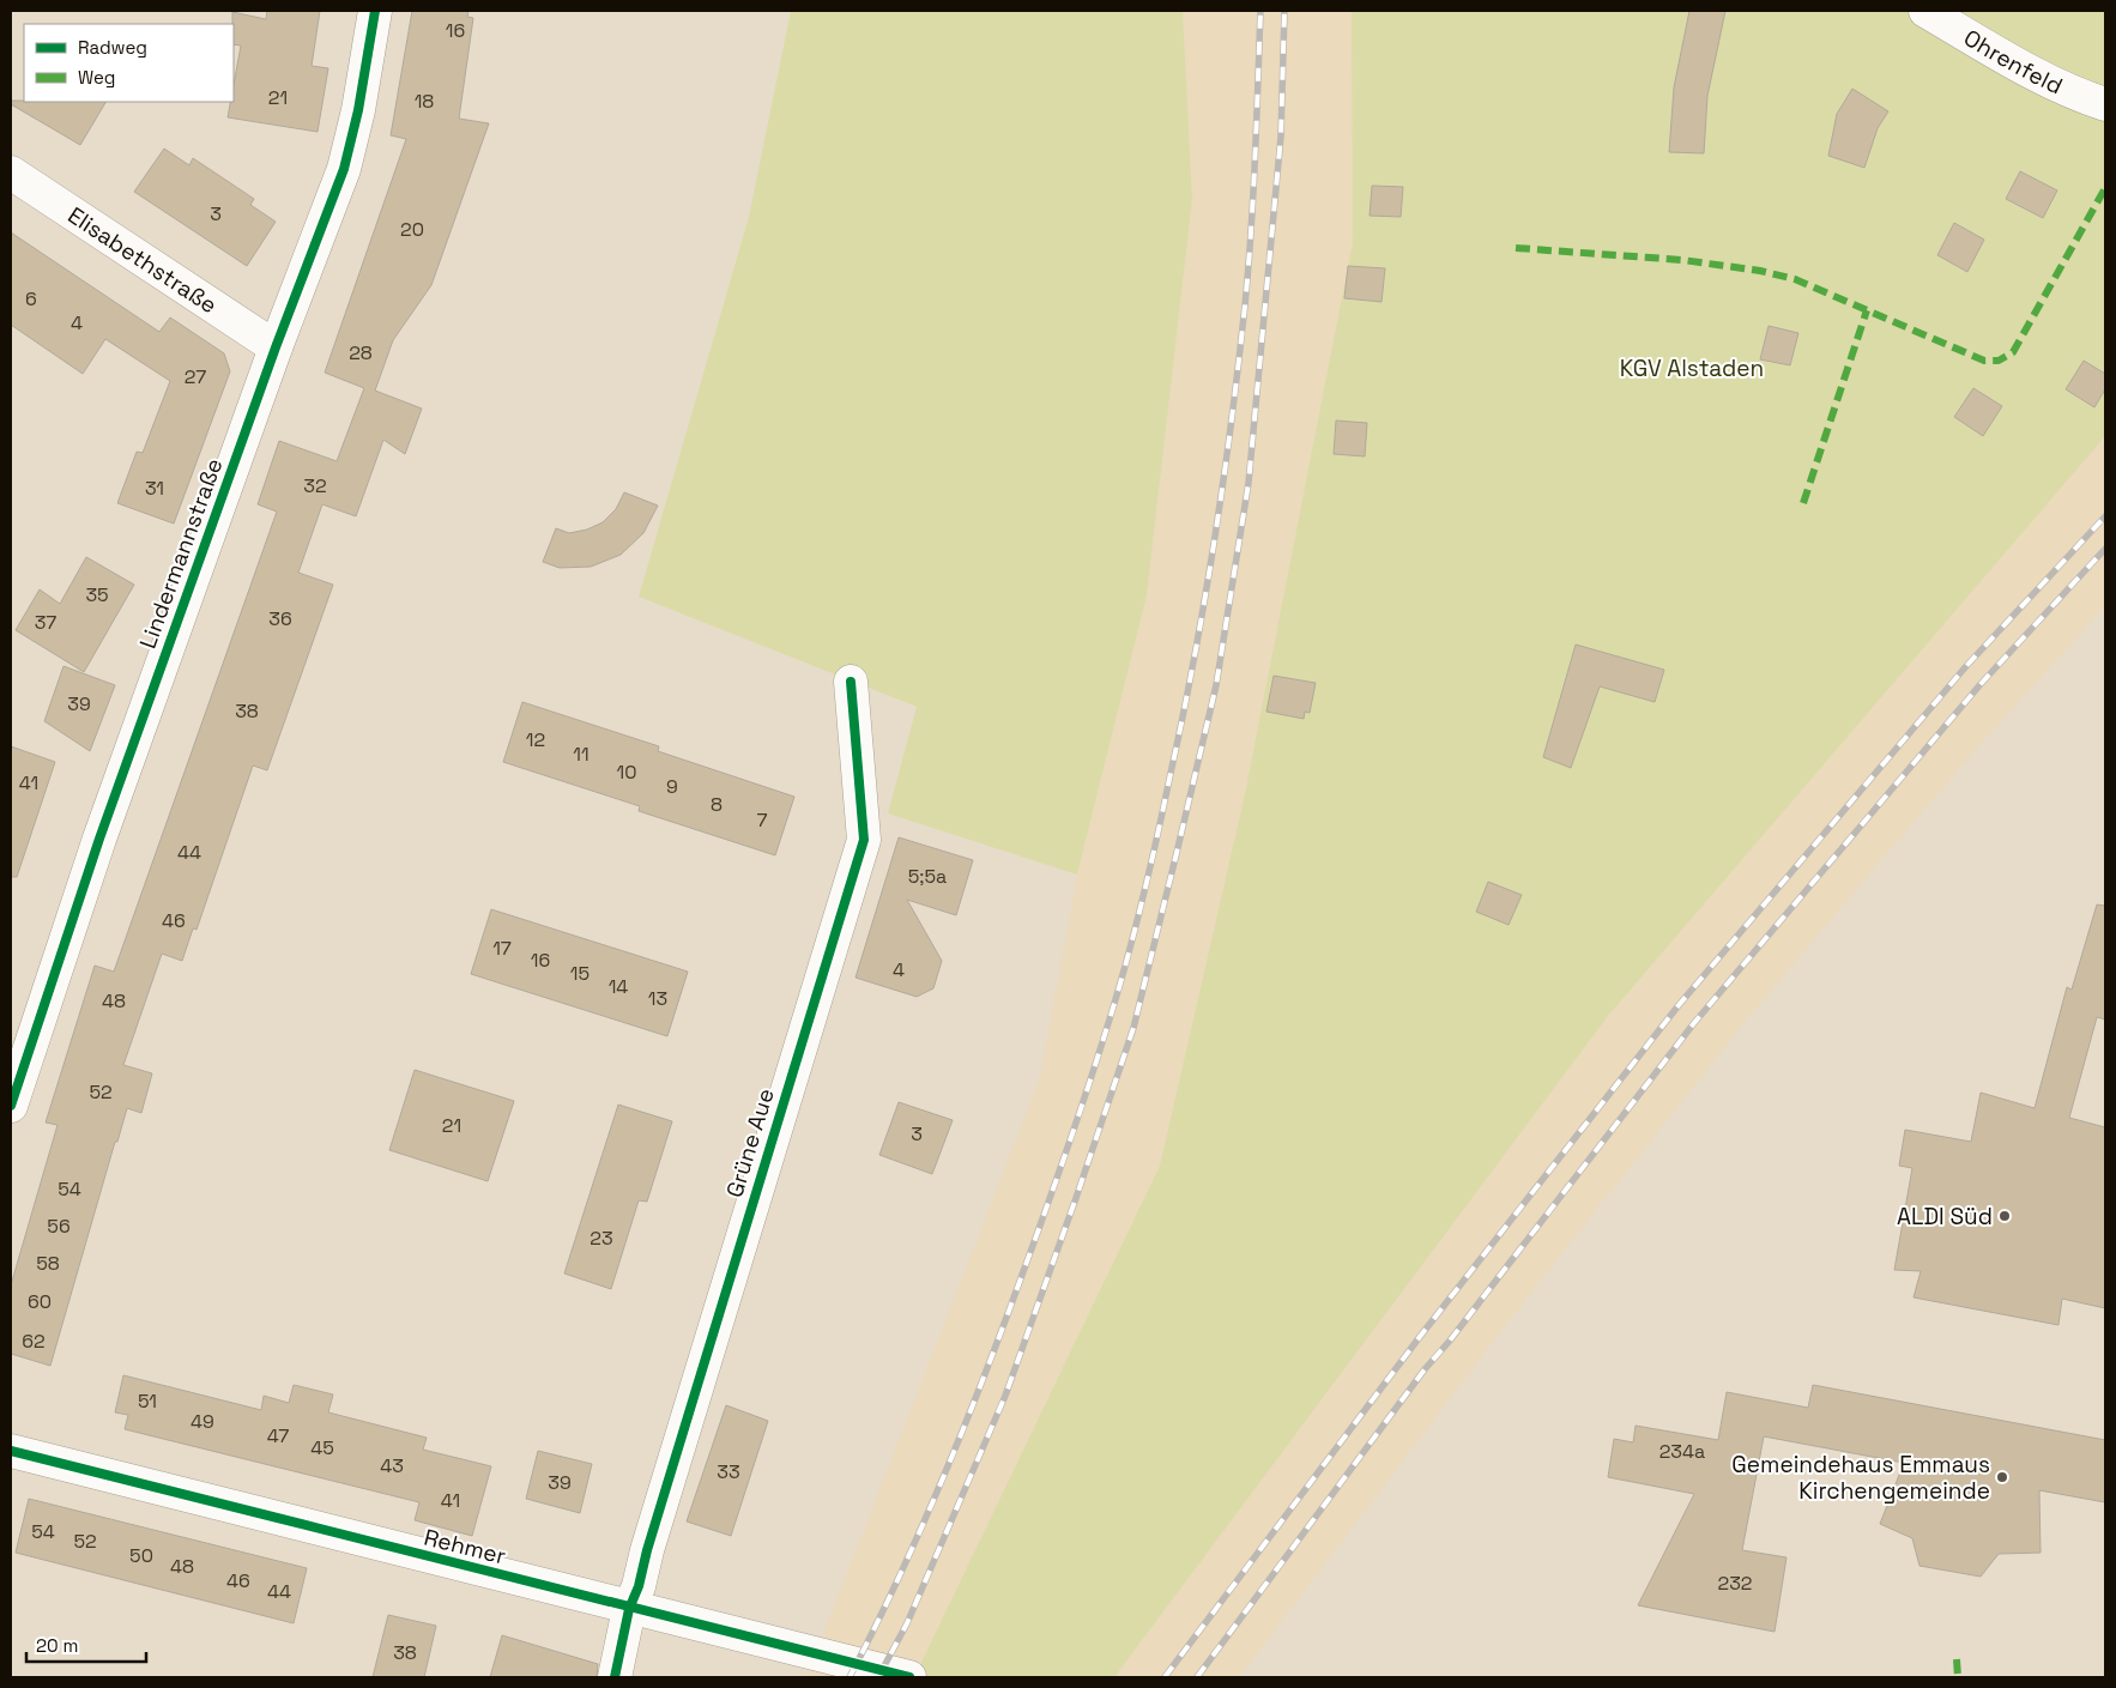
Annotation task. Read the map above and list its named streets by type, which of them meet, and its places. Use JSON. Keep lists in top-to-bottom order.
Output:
{
  "streets": {
    "street": [
      "Ohrenfeld",
      "Elisabethstraße",
      "Lindermannstraße",
      "Grüne Aue",
      "Rehmer"
    ]
  },
  "crossings": [
    ["Elisabethstraße", "Lindermannstraße"],
    ["Grüne Aue", "Rehmer"]
  ],
  "parks": ["KGV Alstaden"],
  "places": ["ALDI Süd", "Gemeindehaus Emmaus Kirchengemeinde"],
  "house_numbers": [
    "16",
    "21",
    "18",
    "3",
    "20",
    "6",
    "4",
    "28",
    "27",
    "32",
    "31",
    "35",
    "36",
    "37",
    "39",
    "38",
    "12",
    "11",
    "10",
    "41",
    "9",
    "8",
    "7",
    "44",
    "5;5a",
    "46",
    "17",
    "16",
    "4",
    "15",
    "14",
    "13",
    "48",
    "52",
    "21",
    "3",
    "54",
    "56",
    "23",
    "58",
    "60",
    "62",
    "51",
    "49",
    "47",
    "45",
    "234a",
    "43",
    "33",
    "39",
    "41",
    "54",
    "52",
    "50",
    "48",
    "46",
    "232",
    "44",
    "38"
  ],
  "legend": ["Radweg", "Weg"],
  "scale_bar": "20 m"
}
